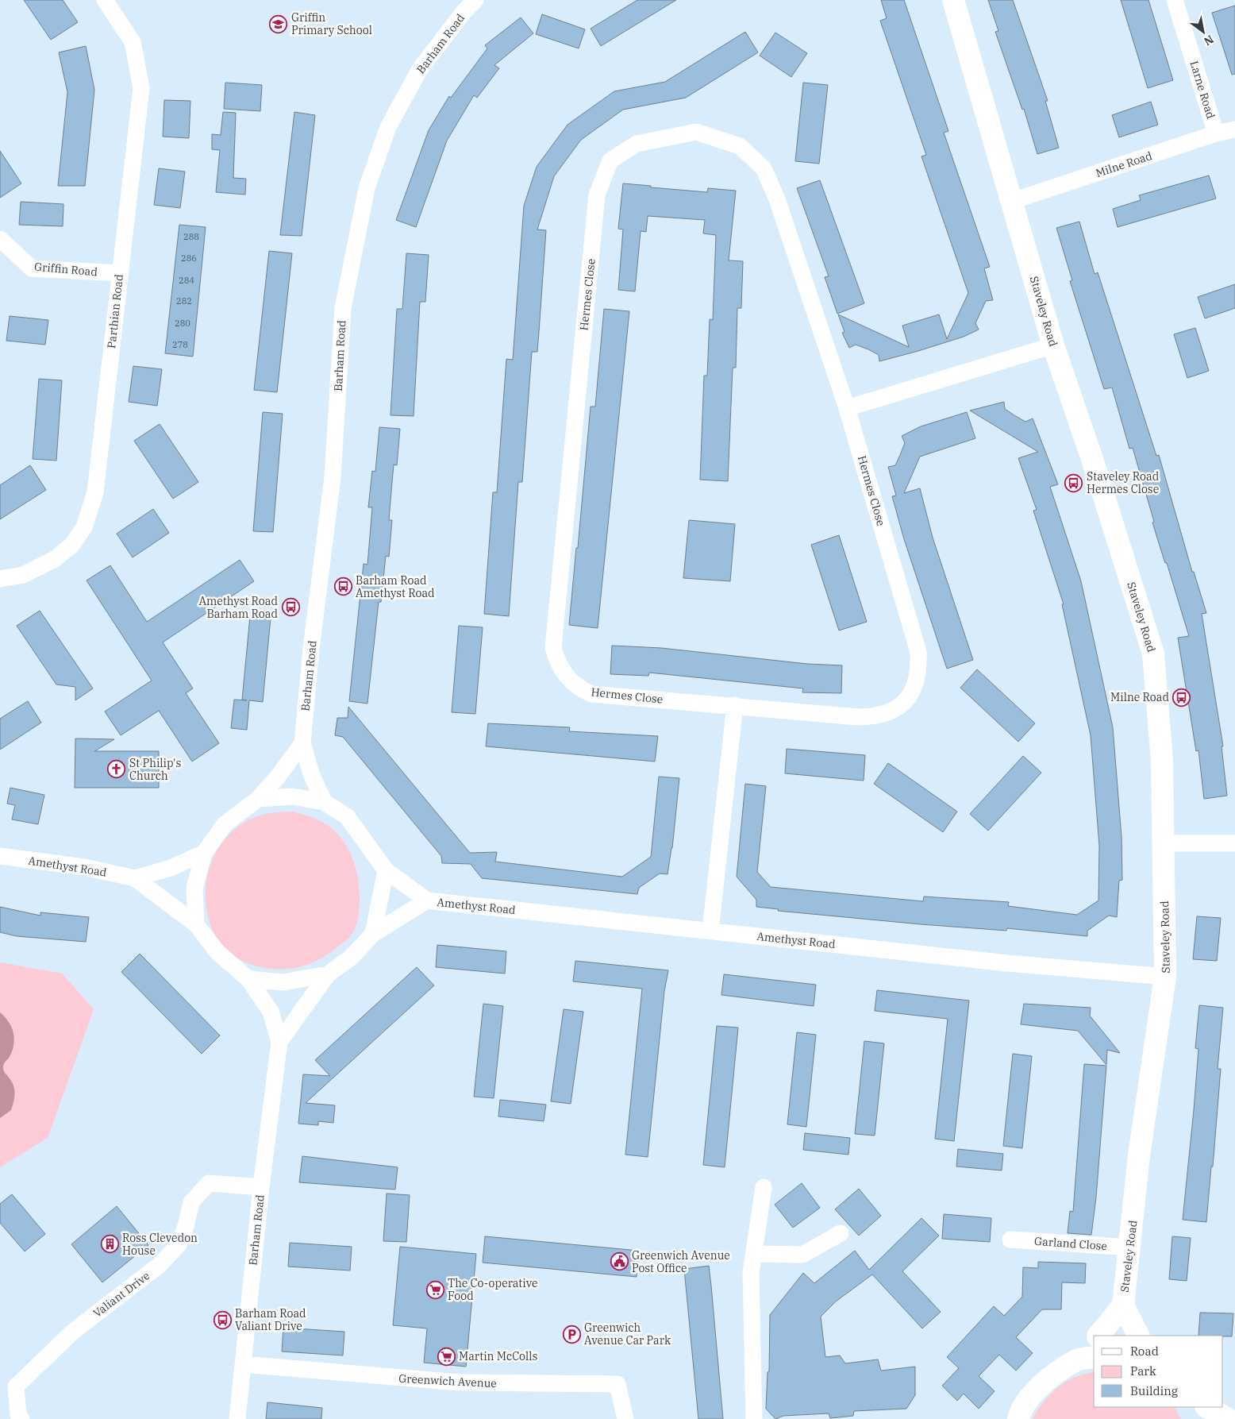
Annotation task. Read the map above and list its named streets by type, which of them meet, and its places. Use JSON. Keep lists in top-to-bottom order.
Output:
{
  "streets": {
    "street": [
      "Barham Road",
      "Larne Road",
      "Milne Road",
      "Griffin Road",
      "Hermes Close",
      "Parthian Road",
      "Staveley Road",
      "Amethyst Road",
      "Garland Close",
      "Valiant Drive",
      "Greenwich Avenue"
    ]
  },
  "crossings": [
    ["Barham Road", "Amethyst Road"],
    ["Barham Road", "Valiant Drive"],
    ["Barham Road", "Greenwich Avenue"],
    ["Larne Road", "Milne Road"],
    ["Milne Road", "Staveley Road"],
    ["Griffin Road", "Parthian Road"],
    ["Staveley Road", "Amethyst Road"],
    ["Staveley Road", "Garland Close"]
  ],
  "places": {
    "school or university": ["Griffin Primary School"],
    "bus stop": [
      "Staveley Road Hermes Close",
      "Barham Road Amethyst Road",
      "Amethyst Road Barham Road",
      "Milne Road",
      "Barham Road Valiant Drive"
    ],
    "church": ["St Philip's Church"],
    "building": ["Ross Clevedon House"],
    "public building": ["Greenwich Avenue Post Office"],
    "supermarket": ["The Co-operative Food", "Martin McColls"],
    "parking": ["Greenwich Avenue Car Park"]
  },
  "house_numbers": [
    "288",
    "286",
    "284",
    "282",
    "280",
    "278"
  ],
  "legend": ["Road", "Park", "Building"],
  "north": "bottom right"
}
